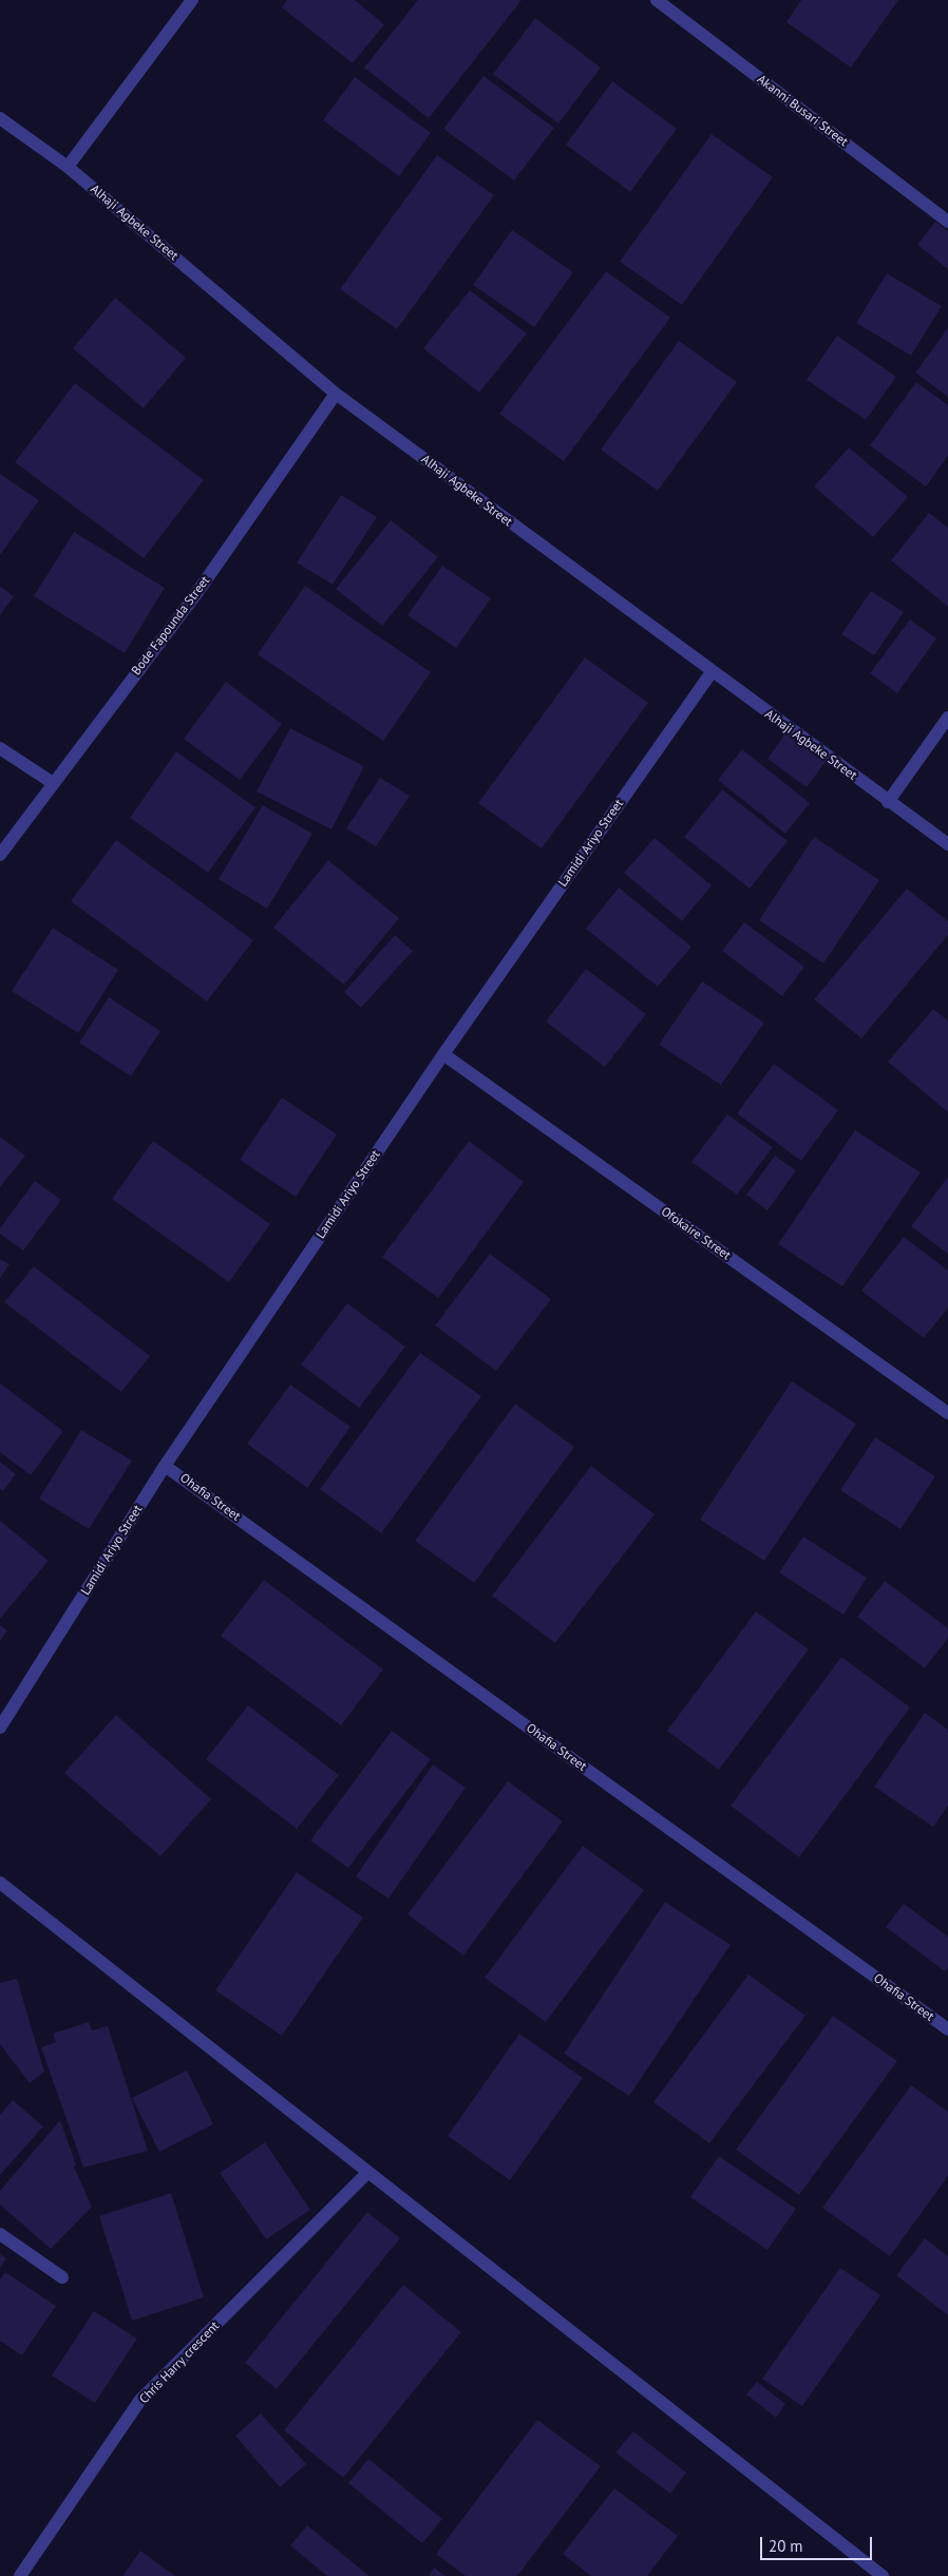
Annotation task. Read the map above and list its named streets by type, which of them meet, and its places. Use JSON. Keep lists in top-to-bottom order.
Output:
{
  "streets": {
    "street": [
      "Akanni Busari Street",
      "Alhaji Agbeke Street",
      "Bode Fapounda Street",
      "Lamidi Ariyo Street",
      "Ofokaire Street",
      "Ohafia Street",
      "Chris Harry crescent"
    ]
  },
  "crossings": [
    ["Alhaji Agbeke Street", "Bode Fapounda Street"],
    ["Alhaji Agbeke Street", "Lamidi Ariyo Street"],
    ["Lamidi Ariyo Street", "Ofokaire Street"],
    ["Lamidi Ariyo Street", "Ohafia Street"]
  ],
  "scale_bar": "20 m"
}
